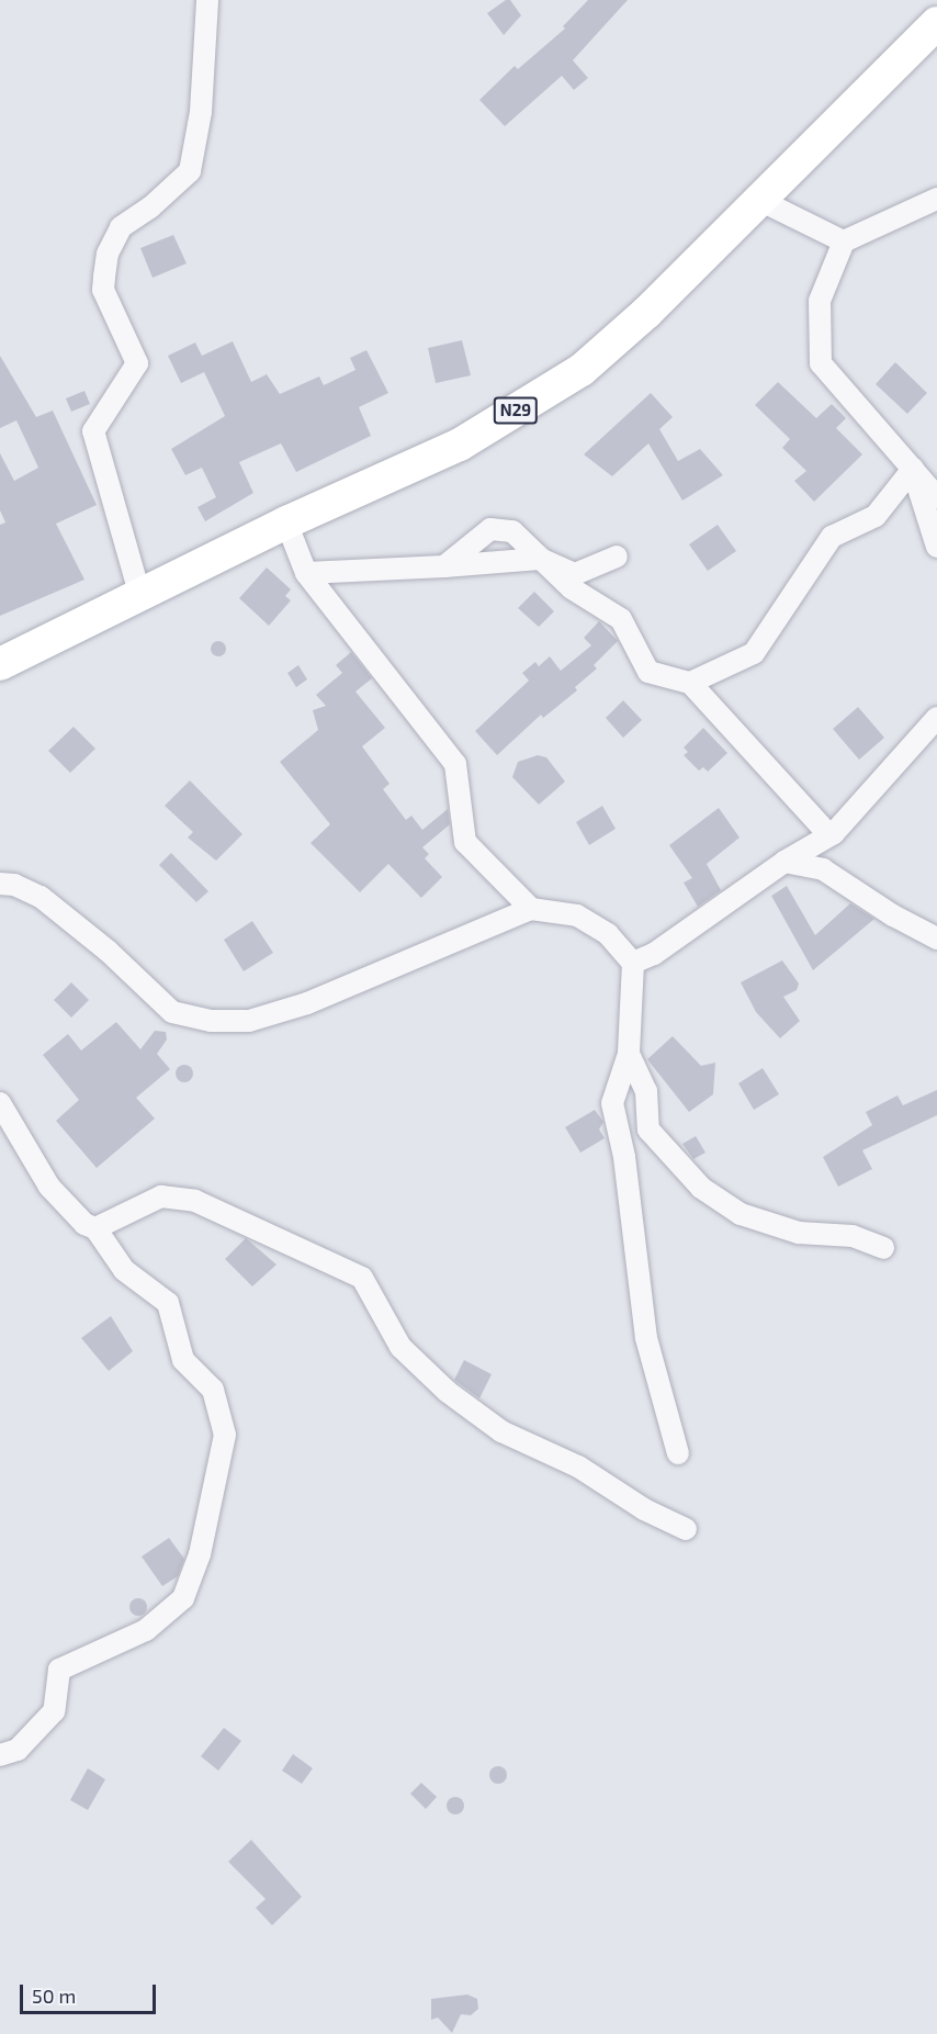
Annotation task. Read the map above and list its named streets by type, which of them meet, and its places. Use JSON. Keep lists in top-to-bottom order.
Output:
{
  "streets": {
    "main road": ["N29"]
  },
  "scale_bar": "50 m"
}
